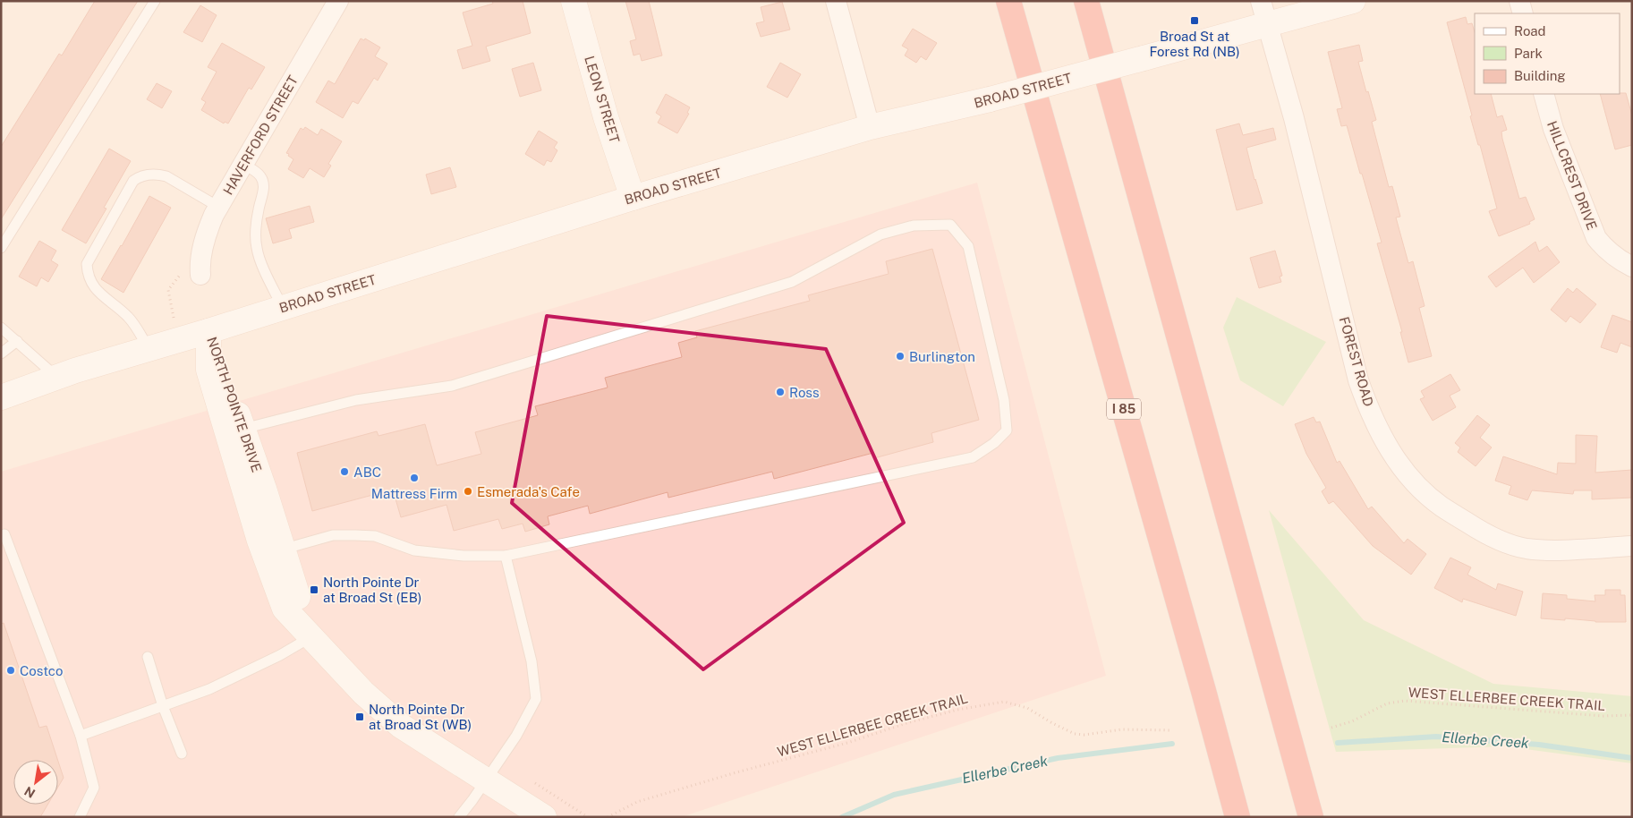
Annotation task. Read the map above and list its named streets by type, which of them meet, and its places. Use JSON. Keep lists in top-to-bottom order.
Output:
{
  "streets": {
    "highway": ["I 85"],
    "main road": ["BROAD STREET", "LEON STREET", "NORTH POINTE DRIVE"],
    "street": ["HAVERFORD STREET", "HILLCREST DRIVE", "FOREST ROAD"],
    "path": ["WEST ELLERBEE CREEK TRAIL"]
  },
  "crossings": [
    ["BROAD STREET", "LEON STREET"],
    ["BROAD STREET", "FOREST ROAD"],
    ["BROAD STREET", "NORTH POINTE DRIVE"]
  ],
  "water": ["Ellerbe Creek"],
  "places": {
    "transit": ["Broad St at Forest Rd (NB)", "North Pointe Dr at Broad St (EB)", "North Pointe Dr at Broad St (WB)"],
    "other": [
      "Burlington",
      "Ross",
      "ABC",
      "Mattress Firm",
      "Esmerada's Cafe",
      "Costco"
    ]
  },
  "legend": ["Road", "Park", "Building"],
  "north": "bottom left"
}
